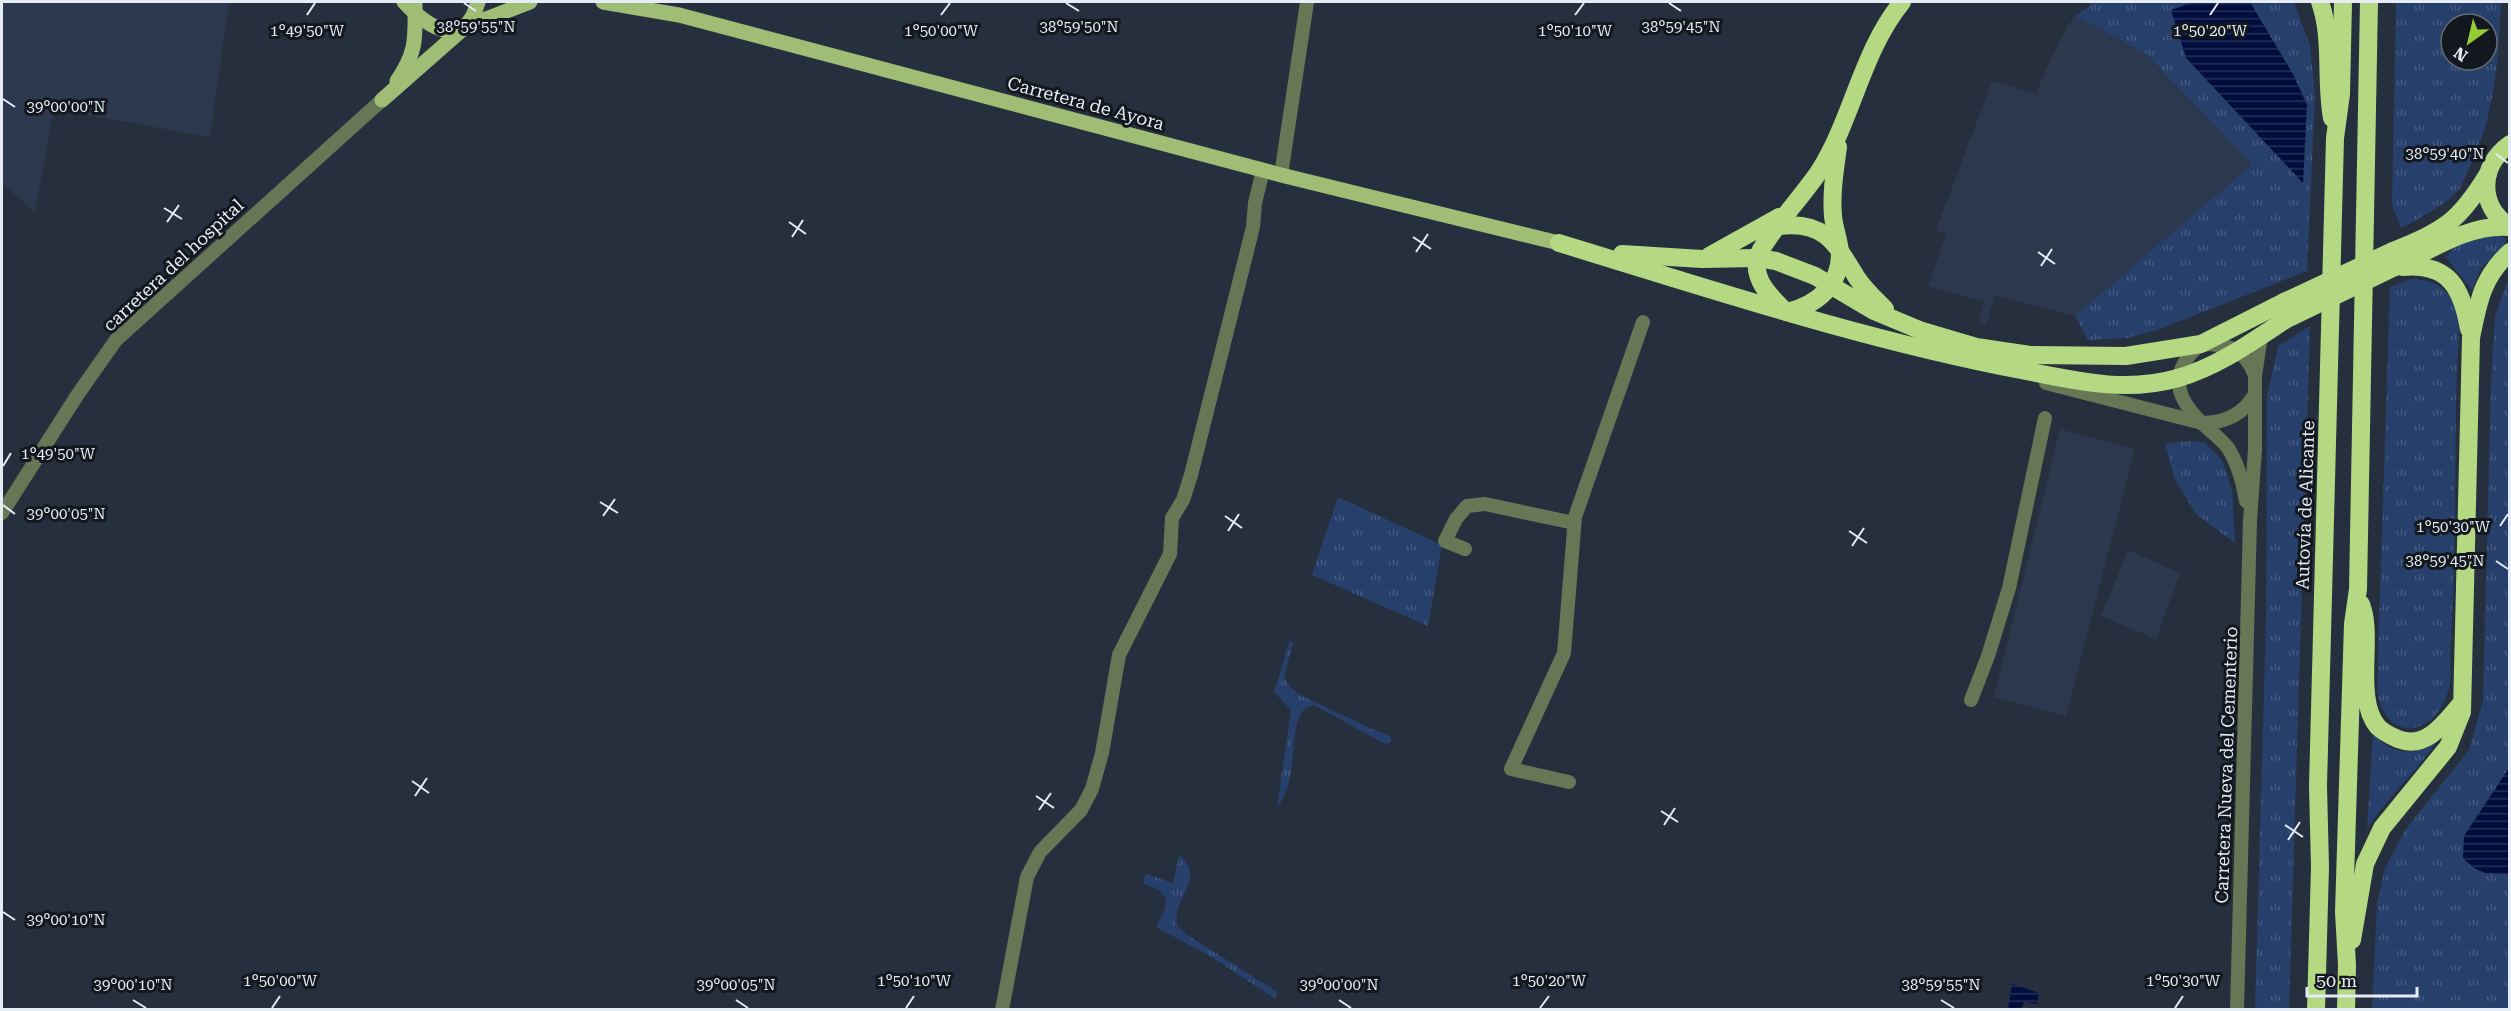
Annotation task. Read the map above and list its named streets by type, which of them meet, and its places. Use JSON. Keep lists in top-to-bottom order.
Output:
{
  "streets": {
    "highway": ["Autovía de Alicante"],
    "main road": ["Carretera de Ayora"],
    "street": ["carretera del hospital", "Carretera Nueva del Cementerio"]
  },
  "scale_bar": "50 m",
  "north": "bottom left",
  "coordinates": [
    "38°59'55\"N",
    "38°59'50\"N",
    "38°59'45\"N",
    "1°49'50\"W",
    "1°50'00\"W",
    "1°50'10\"W",
    "1°50'20\"W",
    "39°00'00\"N",
    "38°59'40\"N",
    "39°00'05\"N",
    "1°50'30\"W",
    "39°00'10\"N"
  ]
}
